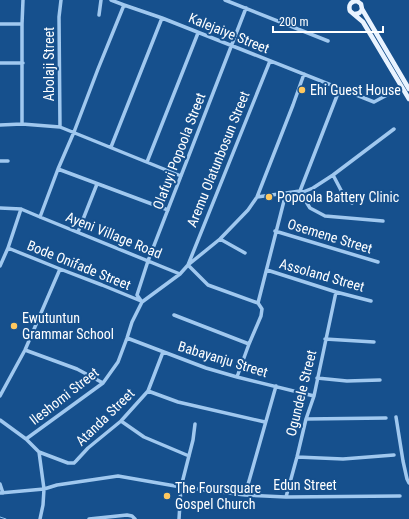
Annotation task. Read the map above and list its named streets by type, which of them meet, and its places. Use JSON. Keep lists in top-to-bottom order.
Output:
{
  "streets": {
    "street": [
      "Kalejaiye Street",
      "Abolaji Street",
      "Olafuyi Popoola Street",
      "Aremu Olatunbosun Street",
      "Ayeni Village Road",
      "Osemene Street",
      "Bode Onifade Street",
      "Assoland Street",
      "Babayanju Street",
      "Ogundele Street",
      "Ileshomi Street",
      "Atanda Street",
      "Edun Street"
    ]
  },
  "crossings": [
    ["Kalejaiye Street", "Olafuyi Popoola Street"],
    ["Kalejaiye Street", "Aremu Olatunbosun Street"],
    ["Olafuyi Popoola Street", "Ayeni Village Road"],
    ["Olafuyi Popoola Street", "Bode Onifade Street"],
    ["Olafuyi Popoola Street", "Ileshomi Street"],
    ["Bode Onifade Street", "Ileshomi Street"],
    ["Assoland Street", "Ogundele Street"],
    ["Babayanju Street", "Ogundele Street"],
    ["Babayanju Street", "Ileshomi Street"],
    ["Babayanju Street", "Atanda Street"],
    ["Ogundele Street", "Edun Street"]
  ],
  "places": [
    "Ehi Guest House",
    "Popoola Battery Clinic",
    "Ewutuntun Grammar School",
    "The Foursquare Gospel Church"
  ],
  "scale_bar": "200 m"
}
